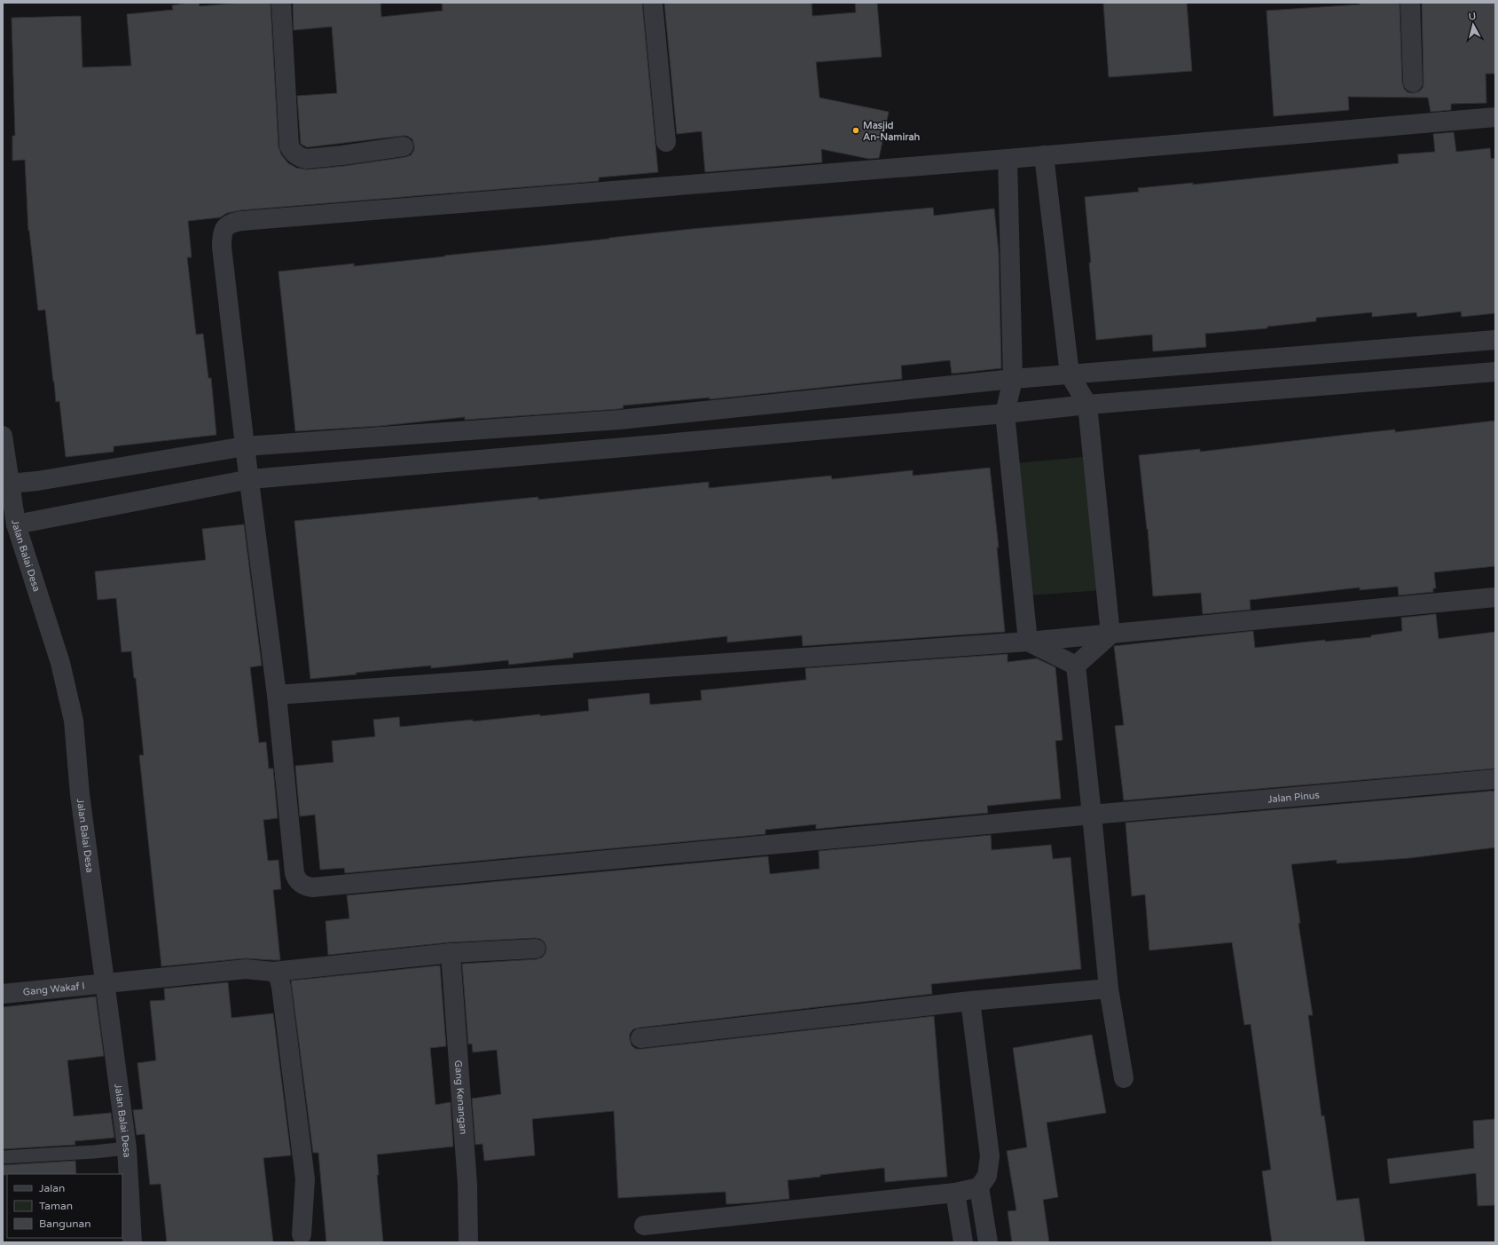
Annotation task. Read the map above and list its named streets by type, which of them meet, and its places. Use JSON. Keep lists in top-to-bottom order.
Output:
{
  "streets": {
    "street": [
      "Jalan Balai Desa",
      "Jalan Pinus",
      "Gang Wakaf I",
      "Gang Kenangan"
    ]
  },
  "crossings": [
    ["Jalan Balai Desa", "Gang Wakaf I"],
    ["Gang Wakaf I", "Gang Kenangan"]
  ],
  "places": ["Masjid An-Namirah"],
  "legend": ["Jalan", "Taman", "Bangunan"],
  "north": "top"
}
